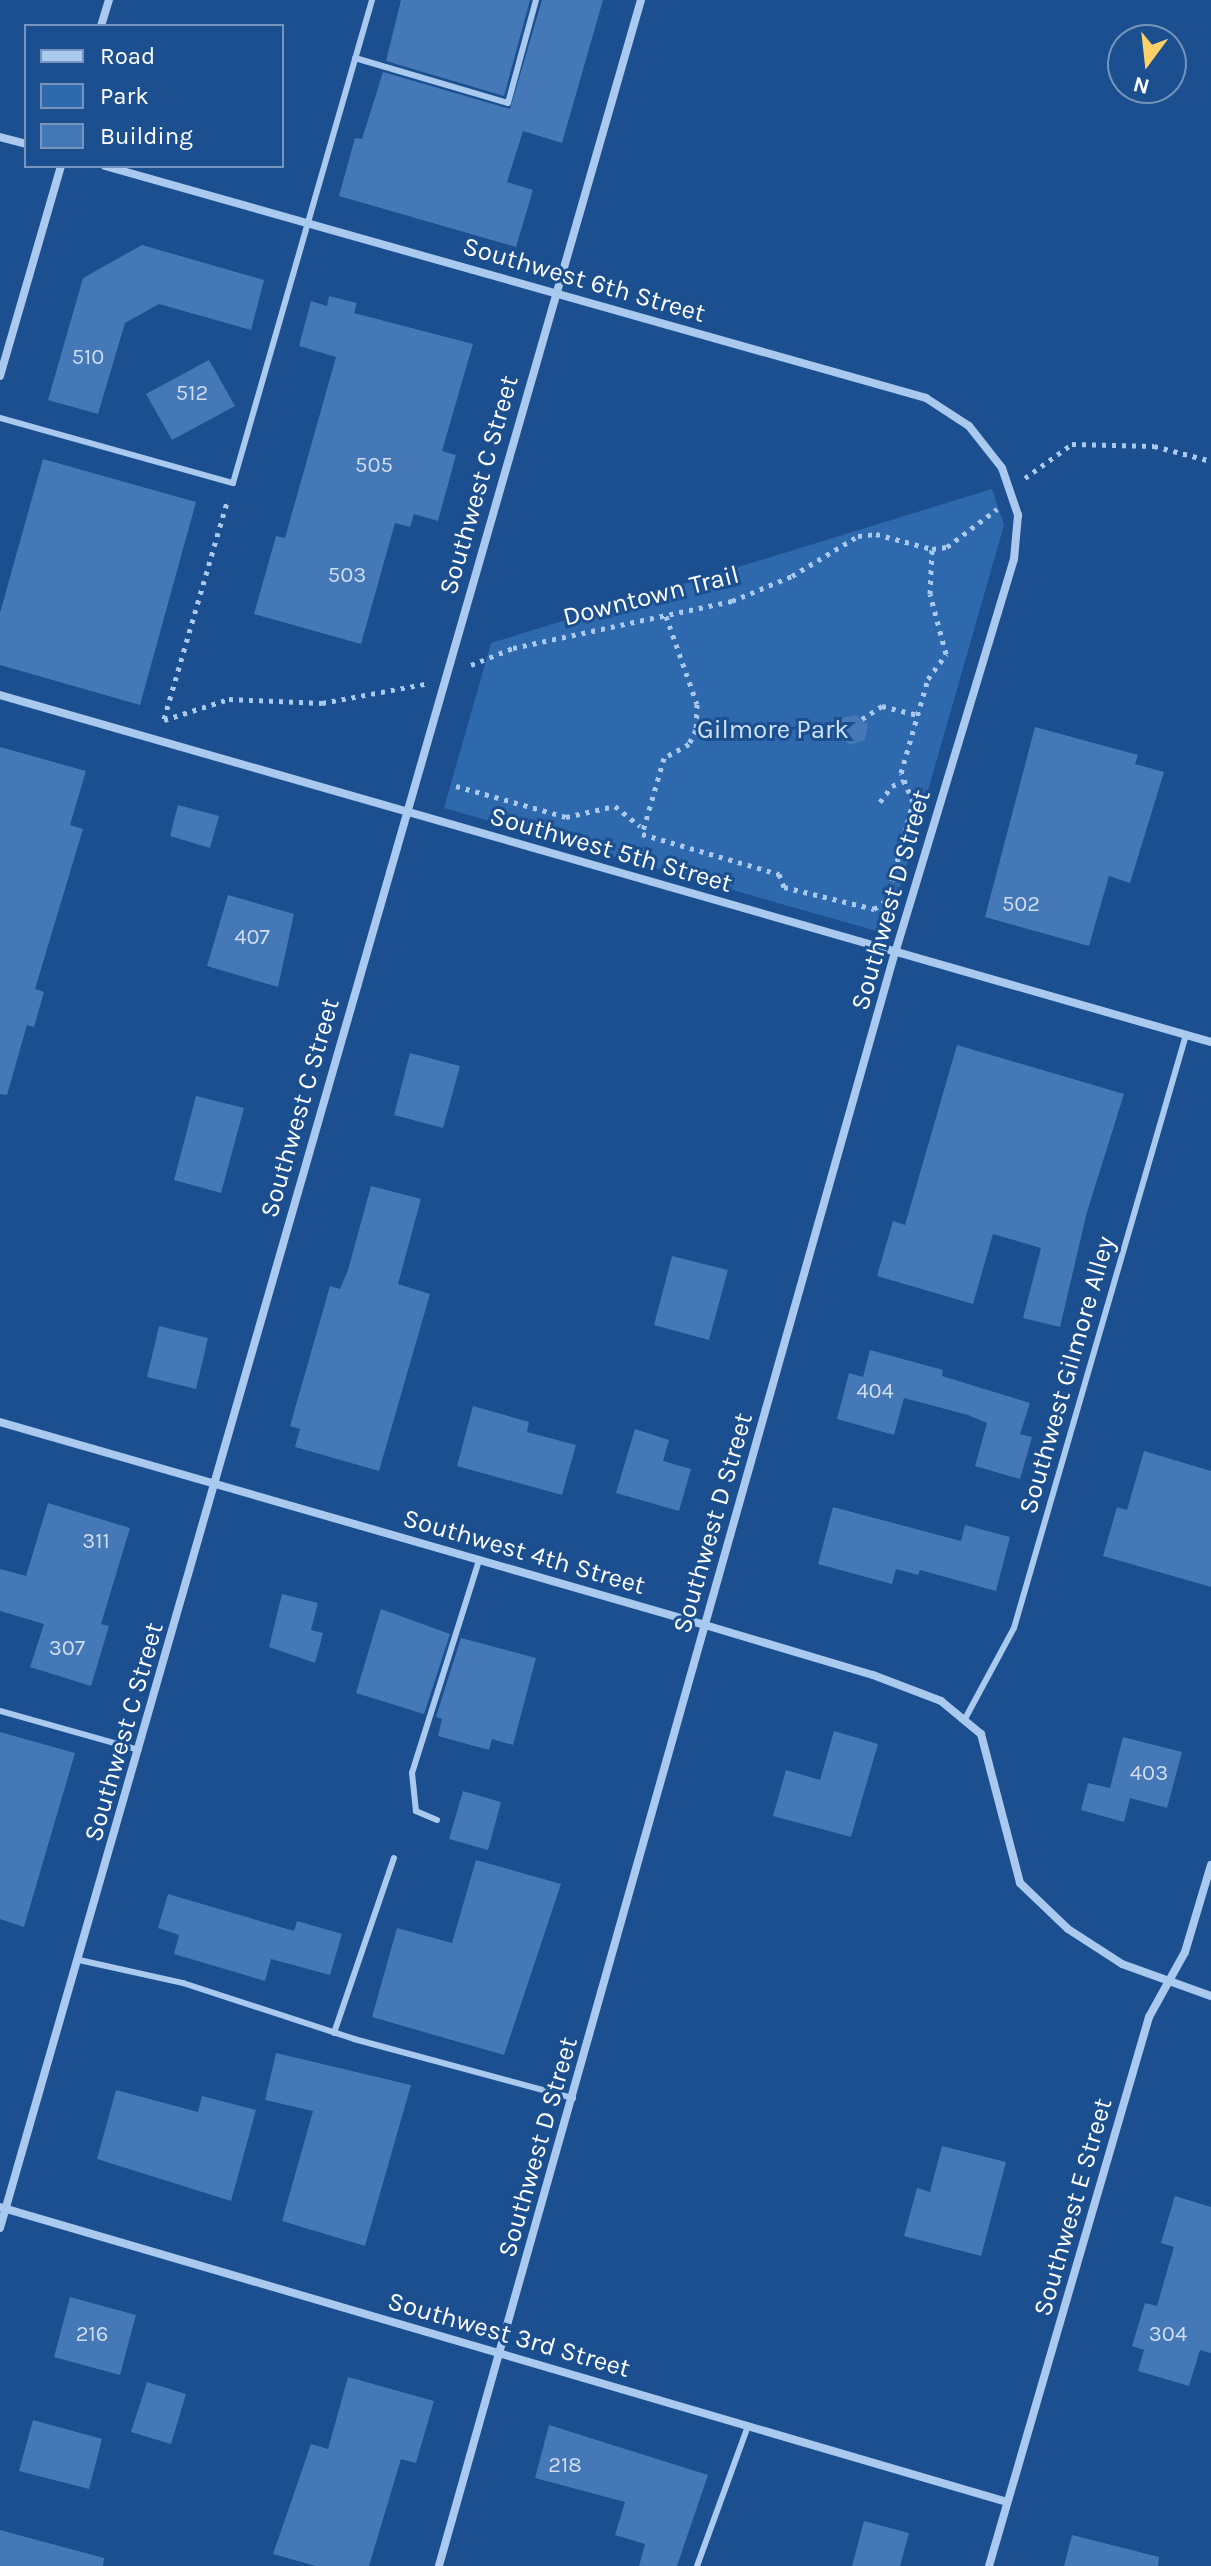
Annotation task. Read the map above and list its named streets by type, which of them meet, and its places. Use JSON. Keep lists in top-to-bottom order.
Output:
{
  "streets": {
    "street": [
      "Southwest 6th Street",
      "Southwest C Street",
      "Southwest 5th Street",
      "Southwest D Street",
      "Southwest 4th Street",
      "Southwest E Street",
      "Southwest 3rd Street"
    ],
    "lane": ["Southwest Gilmore Alley"],
    "path": ["Downtown Trail"]
  },
  "crossings": [
    ["Southwest 6th Street", "Southwest C Street"],
    ["Southwest 6th Street", "Southwest D Street"],
    ["Southwest C Street", "Southwest 5th Street"],
    ["Southwest C Street", "Southwest 4th Street"],
    ["Southwest C Street", "Southwest 3rd Street"],
    ["Southwest 5th Street", "Southwest D Street"],
    ["Southwest 5th Street", "Southwest Gilmore Alley"],
    ["Southwest D Street", "Southwest 4th Street"],
    ["Southwest D Street", "Southwest 3rd Street"],
    ["Southwest Gilmore Alley", "Southwest 4th Street"],
    ["Southwest E Street", "Southwest 3rd Street"]
  ],
  "parks": ["Gilmore Park"],
  "house_numbers": [
    "510",
    "512",
    "505",
    "503",
    "502",
    "407",
    "404",
    "311",
    "307",
    "403",
    "216",
    "304",
    "218"
  ],
  "legend": ["Road", "Park", "Building"],
  "north": "bottom"
}
